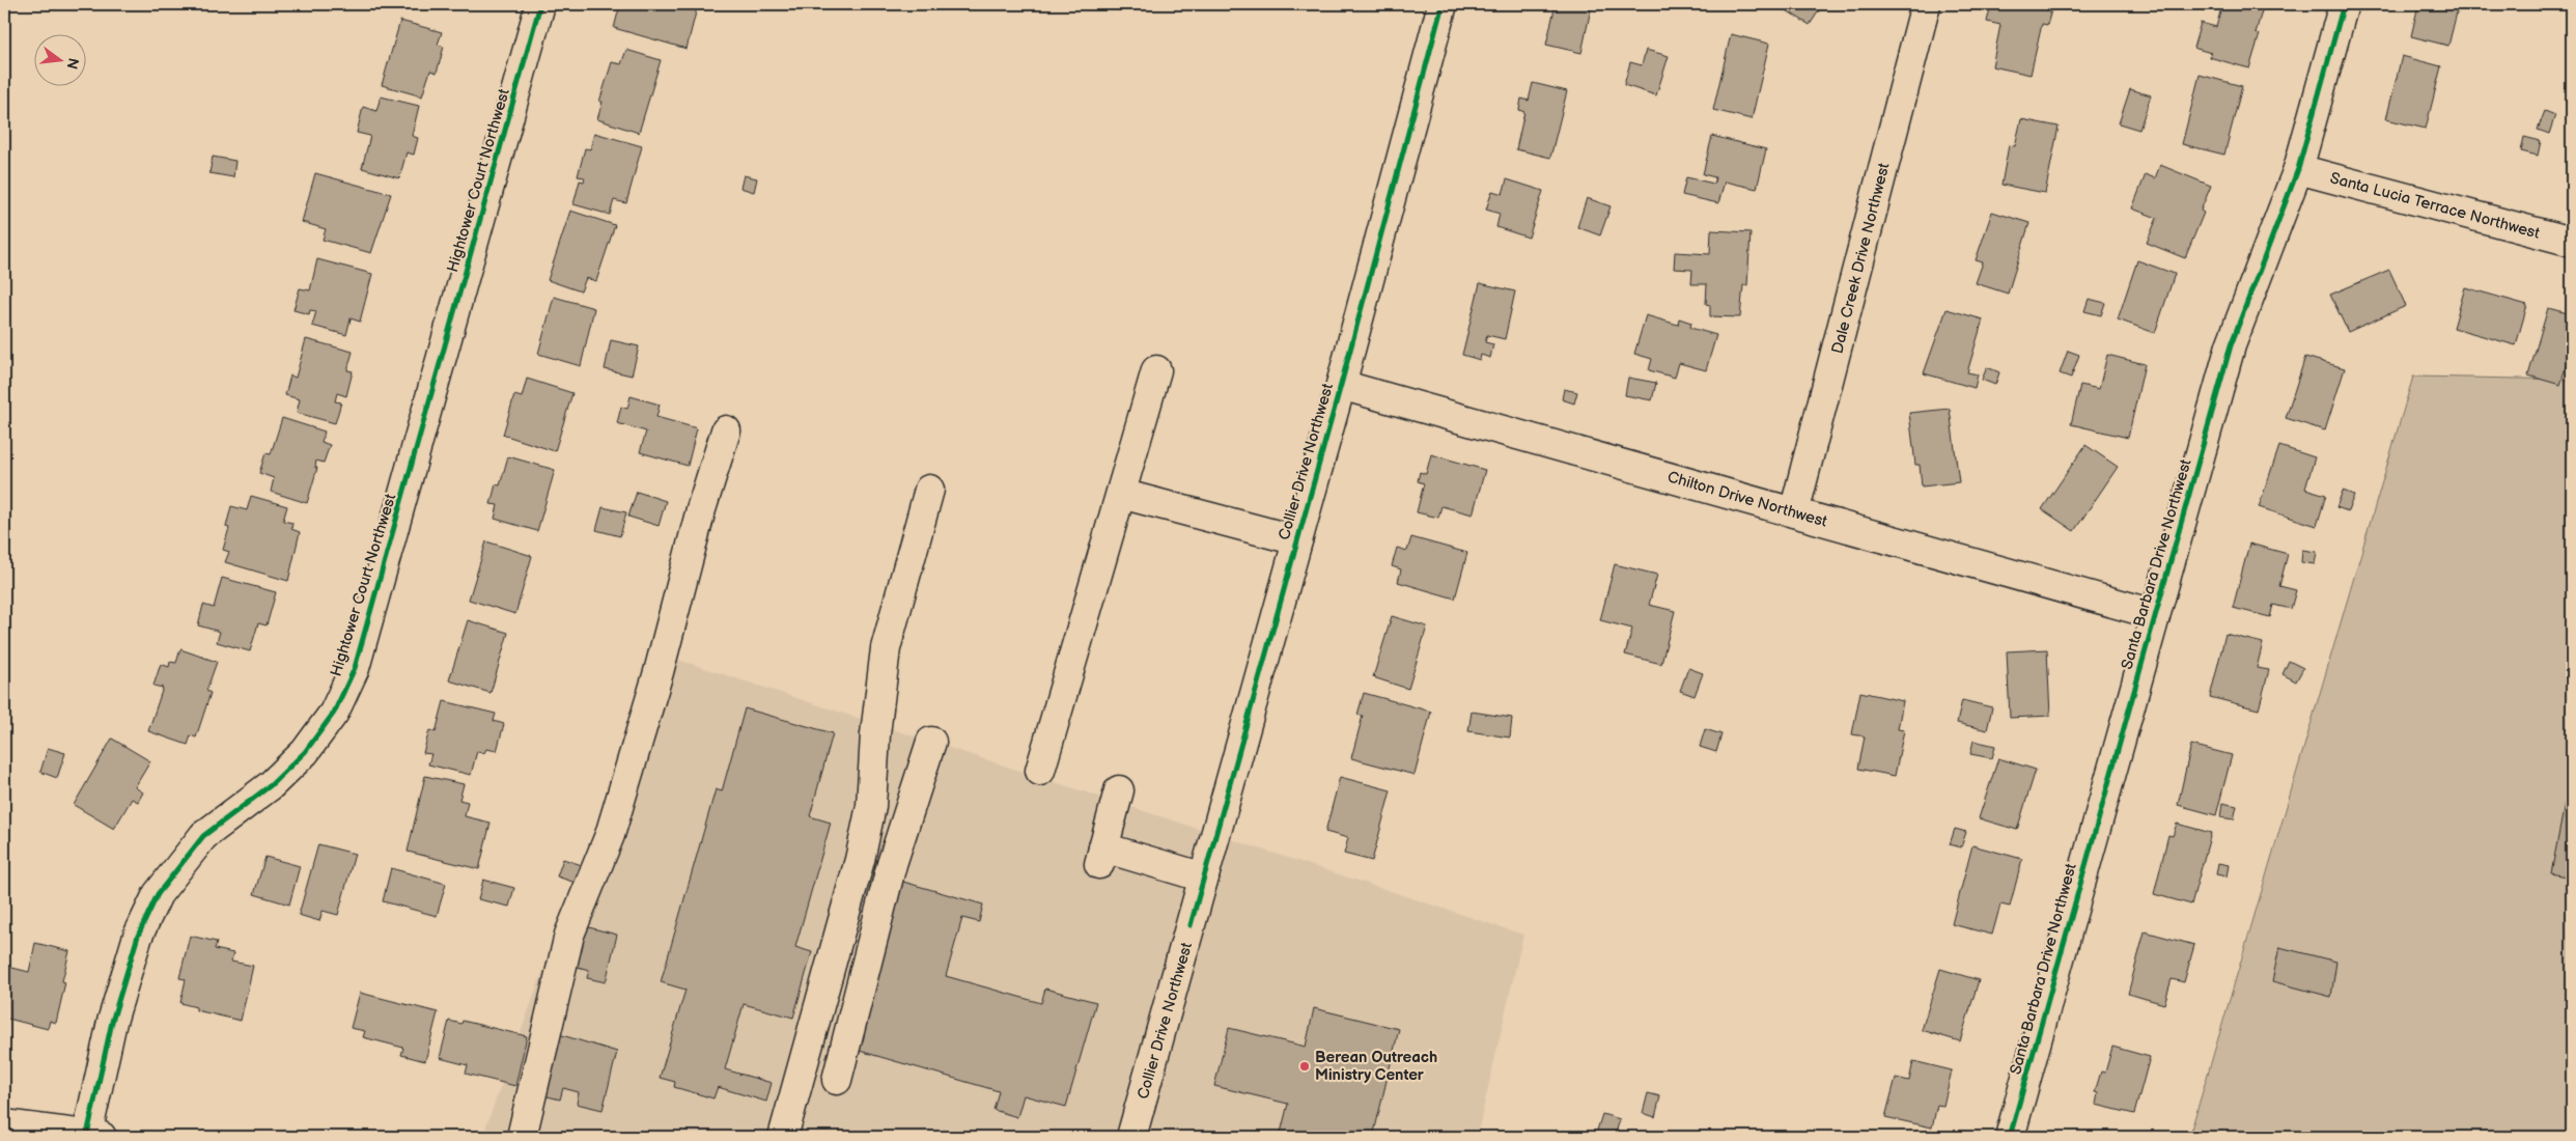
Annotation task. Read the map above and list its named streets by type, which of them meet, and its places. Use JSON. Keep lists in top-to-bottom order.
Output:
{
  "streets": {
    "street": [
      "Hightower Court Northwest",
      "Santa Lucia Terrace Northwest",
      "Dale Creek Drive Northwest",
      "Collier Drive Northwest",
      "Chilton Drive Northwest",
      "Santa Barbara Drive Northwest"
    ]
  },
  "crossings": [
    ["Santa Lucia Terrace Northwest", "Santa Barbara Drive Northwest"],
    ["Dale Creek Drive Northwest", "Chilton Drive Northwest"],
    ["Collier Drive Northwest", "Chilton Drive Northwest"],
    ["Chilton Drive Northwest", "Santa Barbara Drive Northwest"]
  ],
  "places": ["Berean Outreach Ministry Center"],
  "north": "right"
}
